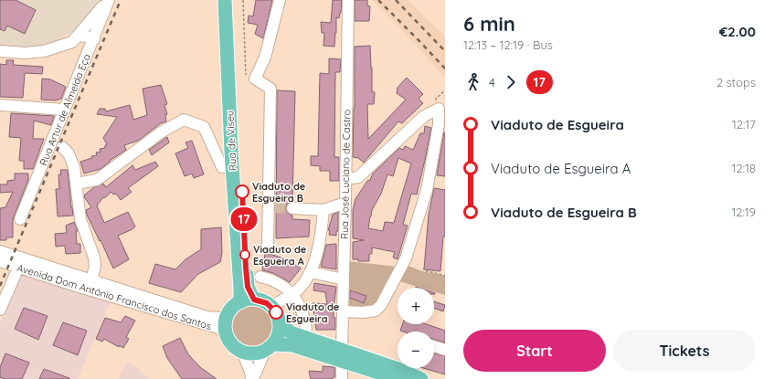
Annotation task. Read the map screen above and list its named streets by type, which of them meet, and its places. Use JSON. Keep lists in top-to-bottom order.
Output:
{
  "streets": {
    "main road": ["Rua de Viseu"],
    "street": ["Rua Artur de Almeida Eça", "Rua José Luciano de Castro", "Avenida Dom António Francisco dos Santos"]
  },
  "crossings": [
    ["Rua de Viseu", "Avenida Dom António Francisco dos Santos"]
  ],
  "places": ["Viaduto de Esgueira B", "Viaduto de Esgueira A", "Viaduto de Esgueira"],
  "lines": ["bus line 17"],
  "page": {
    "on_map": "17",
    "heading": ["6 min", "12:13 – 12:19 · Bus", "€2.00"],
    "legs": ["4", "17", "2 stops"],
    "list": [
      {
        "name": "Viaduto de Esgueira",
        "value": "12:17"
      },
      {
        "name": "Viaduto de Esgueira A",
        "value": "12:18"
      },
      {
        "name": "Viaduto de Esgueira B",
        "value": "12:19"
      }
    ],
    "map_buttons": ["+", "−"],
    "buttons": ["Start", "Tickets"]
  }
}
